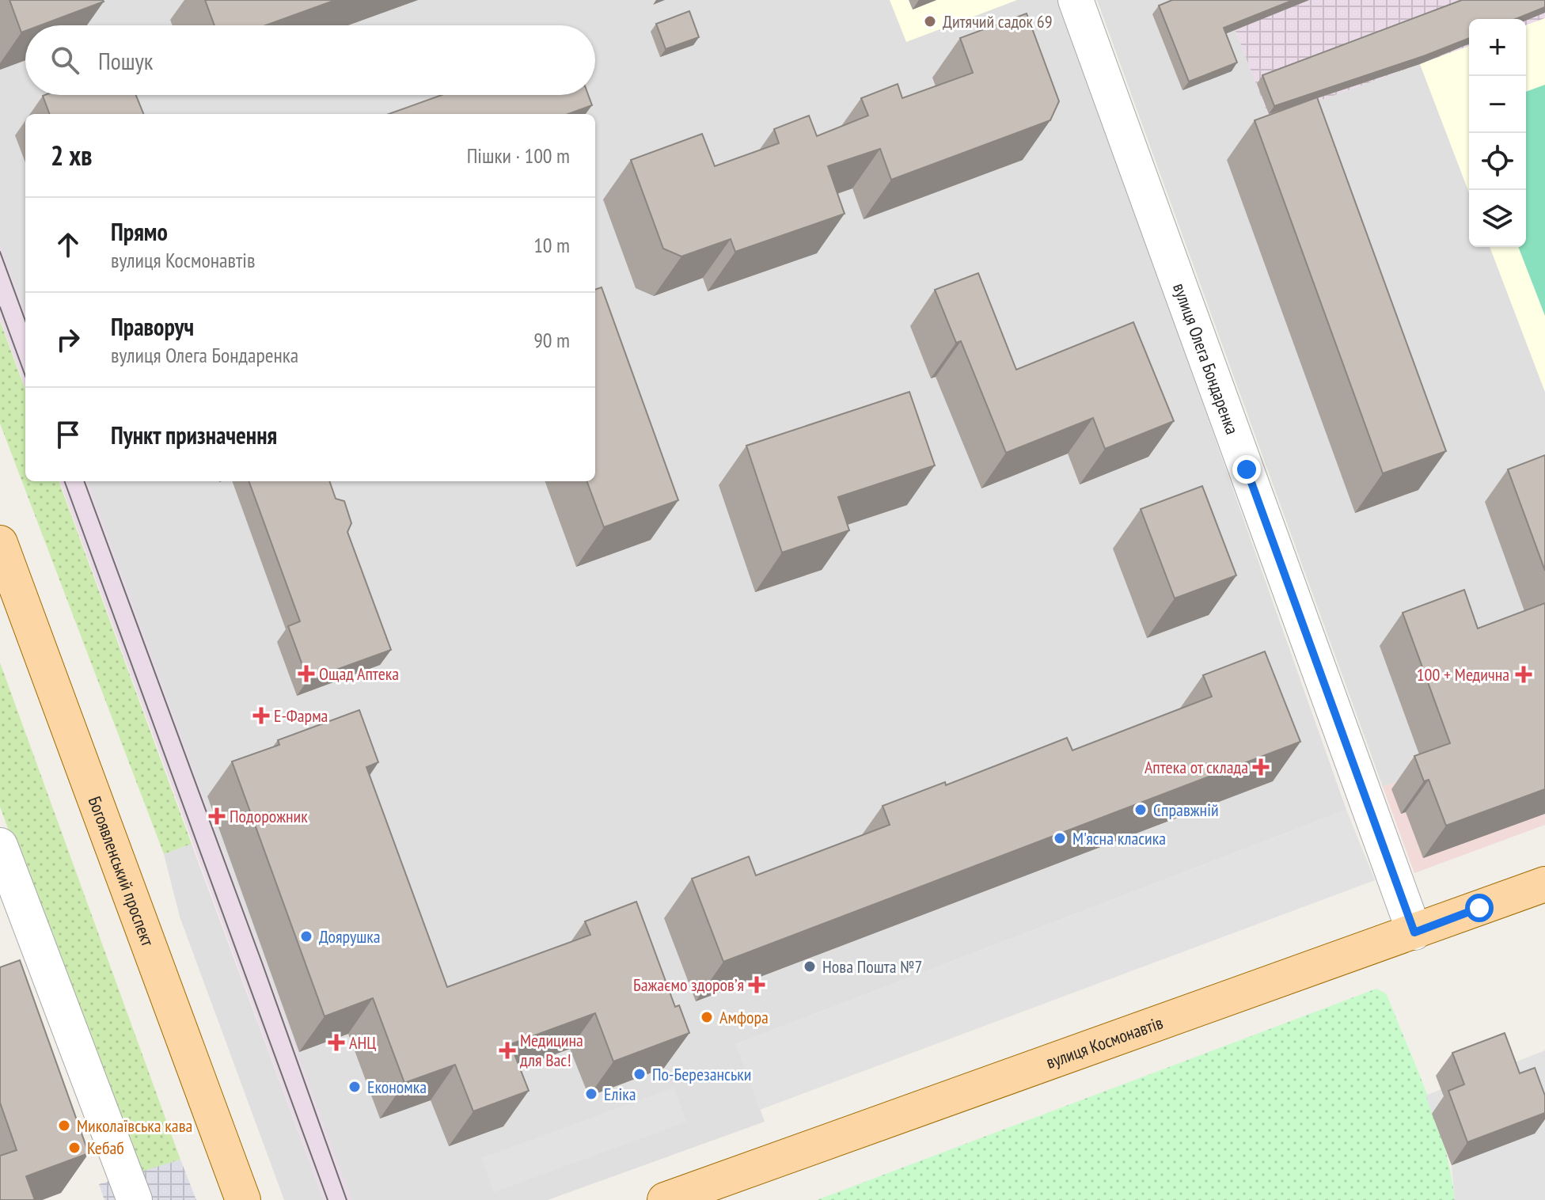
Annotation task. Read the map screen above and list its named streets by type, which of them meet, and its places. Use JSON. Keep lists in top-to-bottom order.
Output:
{
  "streets": {
    "main road": ["Богоявленський проспект", "вулиця Космонавтів"],
    "street": ["вулиця Олега Бондаренка"]
  },
  "crossings": [
    ["вулиця Олега Бондаренка", "вулиця Космонавтів"]
  ],
  "places": {
    "other": [
      "Дитячий садок 69",
      "Справжній",
      "М'ясна класика",
      "Доярушка",
      "Нова Пошта №7",
      "Амфора",
      "По-Березанськи",
      "Економка",
      "Еліка",
      "Миколаївська кава",
      "Кебаб"
    ],
    "health": [
      "Ощад Аптека",
      "100 + Медична",
      "Е-Фарма",
      "Аптека от склада",
      "Подорожник",
      "Бажаємо здоровʼя",
      "АНЦ",
      "Медицина для Вас!"
    ]
  },
  "page": {
    "map_buttons": ["+", "−"],
    "search": "Пошук",
    "heading": ["2 хв", "Пішки · 100 m"],
    "list": [
      ["Прямо", "вулиця Космонавтів", "10 m"],
      ["Праворуч", "вулиця Олега Бондаренка", "90 m"],
      "Пункт призначення"
    ]
  }
}
